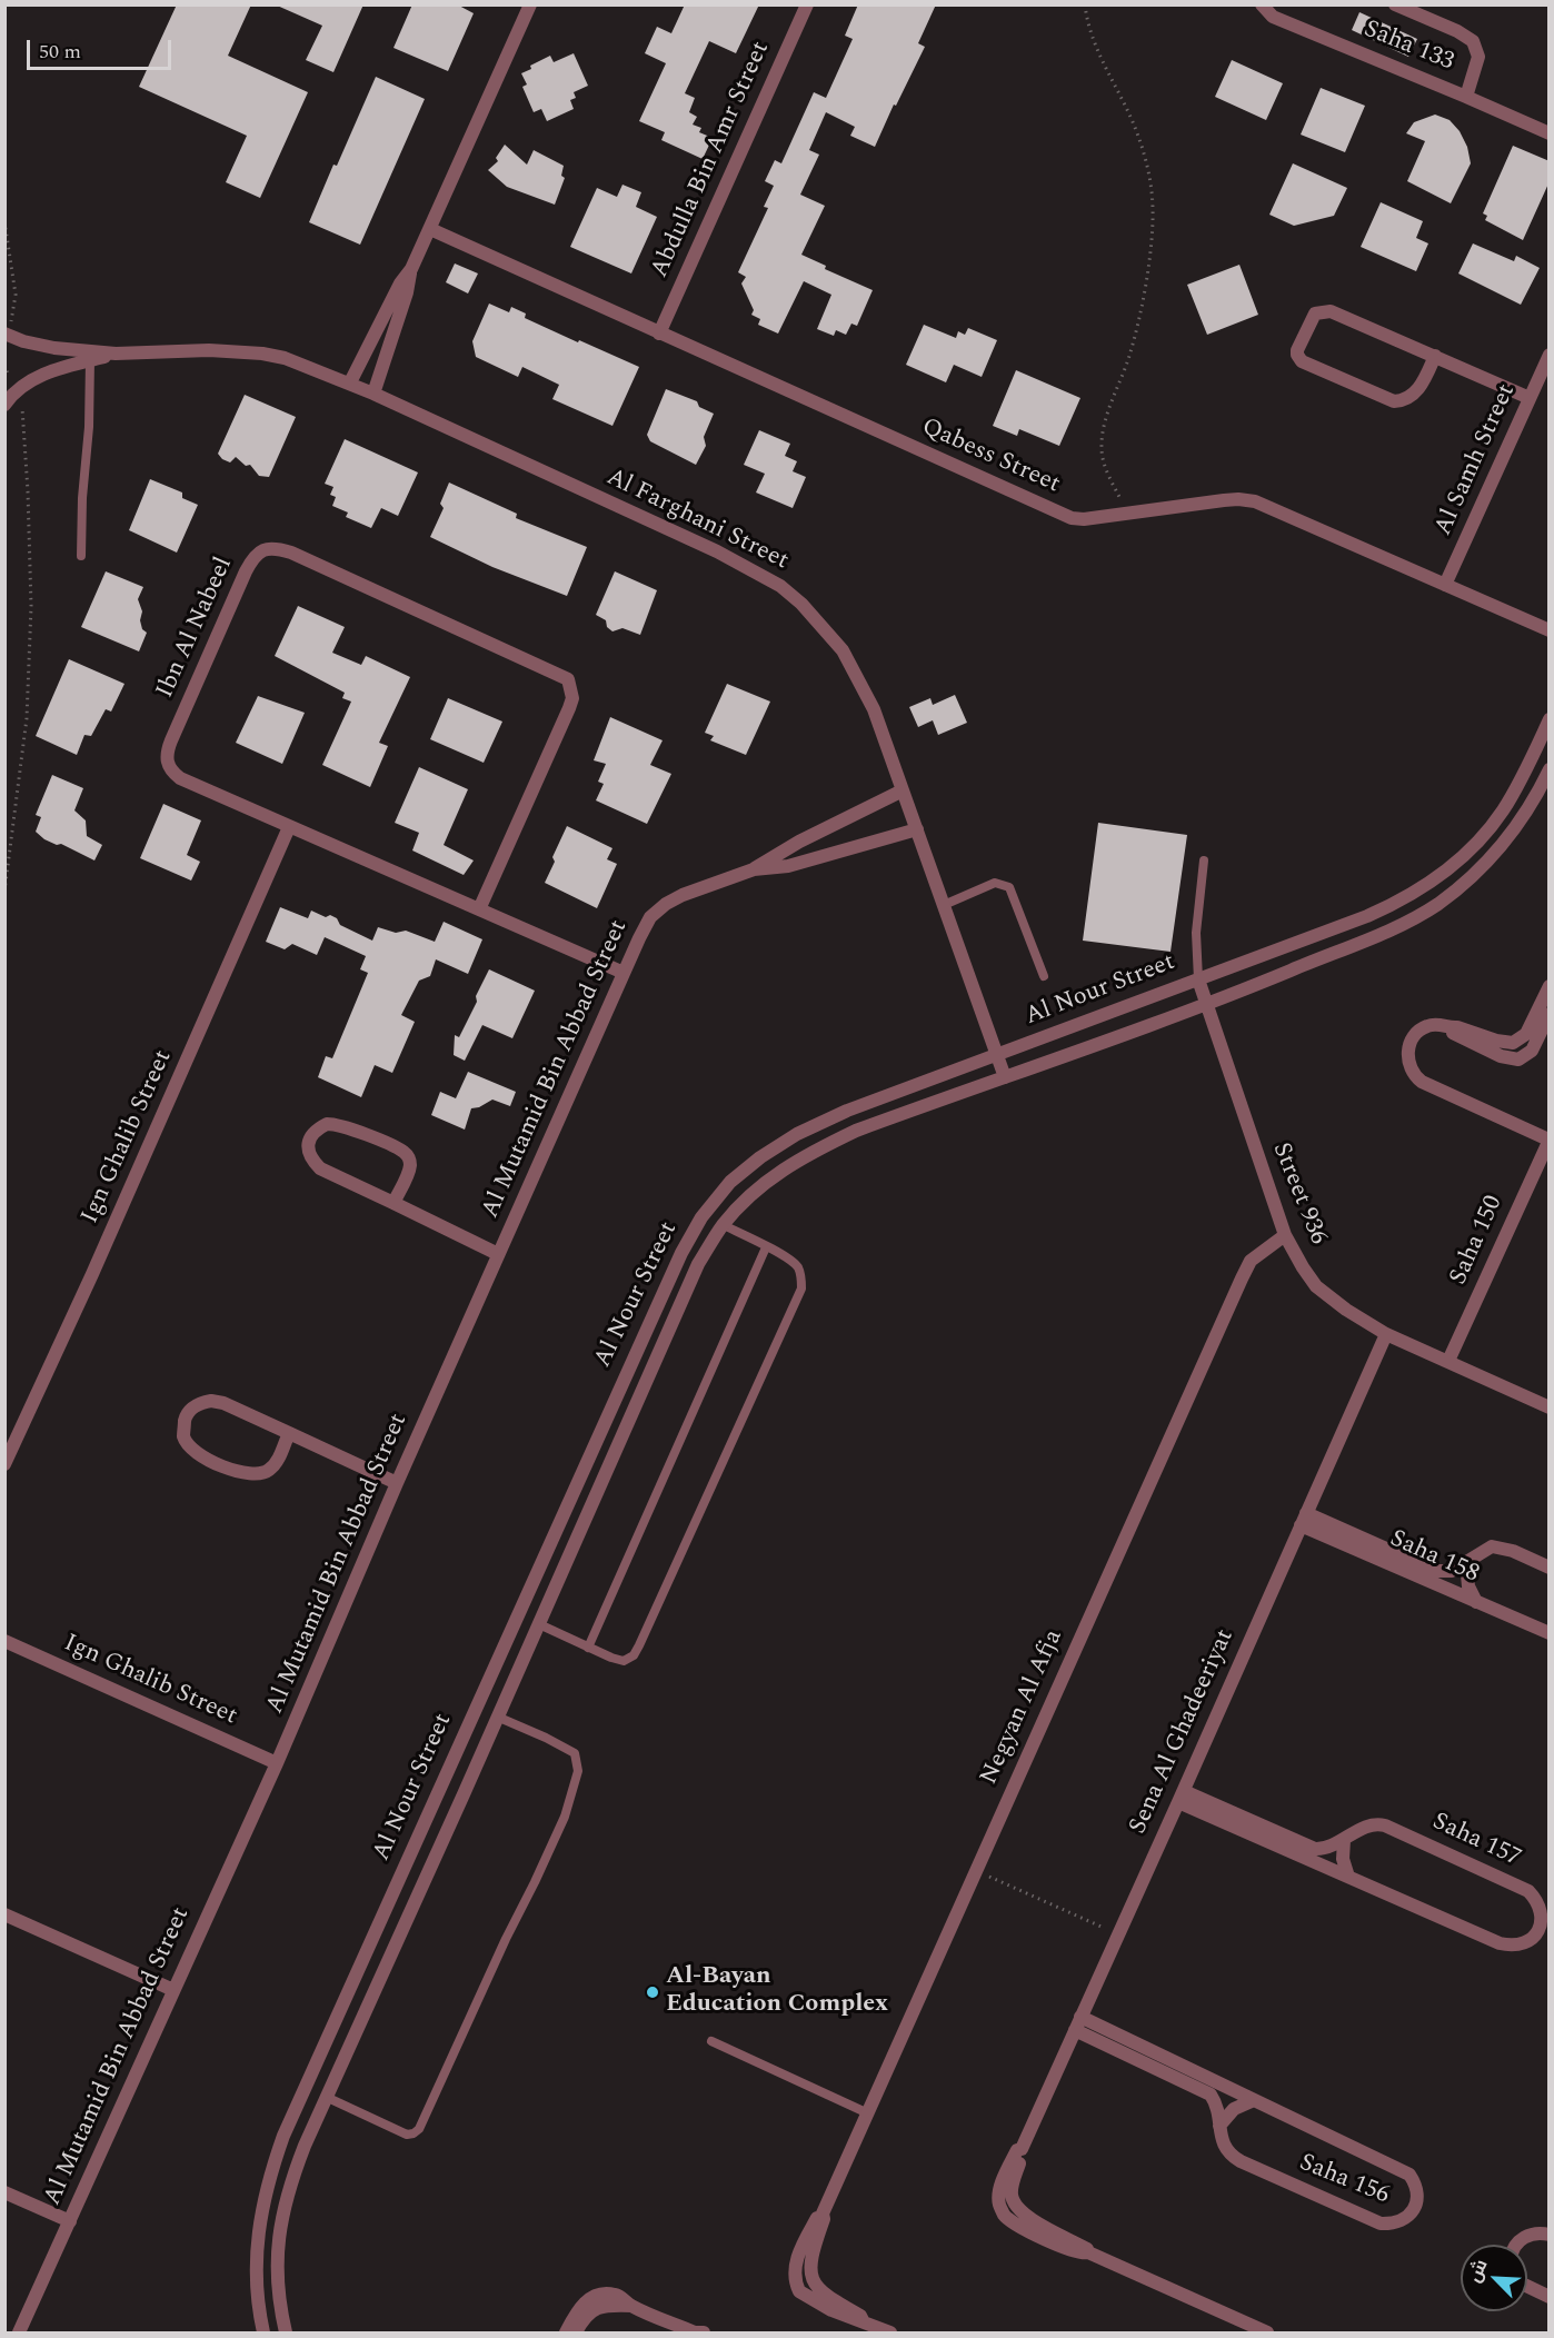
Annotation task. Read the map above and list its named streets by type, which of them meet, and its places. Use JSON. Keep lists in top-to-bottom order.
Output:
{
  "streets": {
    "street": [
      "Saha 133",
      "Abdulla Bin Amr Street",
      "Qabess Street",
      "Al Samh Street",
      "Al Farghani Street",
      "Ibn Al Nabeel",
      "Al Nour Street",
      "Al Mutamid Bin Abbad Street",
      "Ign Ghalib Street",
      "Street 936",
      "Saha 150",
      "Saha 158",
      "Negyan Al Afja",
      "Sena Al Ghadeeriyat",
      "Saha 157",
      "Saha 156"
    ]
  },
  "crossings": [
    ["Abdulla Bin Amr Street", "Qabess Street"],
    ["Qabess Street", "Al Samh Street"],
    ["Al Farghani Street", "Al Nour Street"],
    ["Al Farghani Street", "Al Mutamid Bin Abbad Street"],
    ["Ibn Al Nabeel", "Al Mutamid Bin Abbad Street"],
    ["Ibn Al Nabeel", "Ign Ghalib Street"],
    ["Al Nour Street", "Street 936"],
    ["Al Mutamid Bin Abbad Street", "Ign Ghalib Street"],
    ["Street 936", "Saha 150"],
    ["Street 936", "Negyan Al Afja"],
    ["Street 936", "Sena Al Ghadeeriyat"],
    ["Saha 158", "Sena Al Ghadeeriyat"],
    ["Sena Al Ghadeeriyat", "Saha 157"],
    ["Sena Al Ghadeeriyat", "Saha 156"]
  ],
  "places": ["Al-Bayan Education Complex"],
  "scale_bar": "50 m",
  "north": "top left"
}
